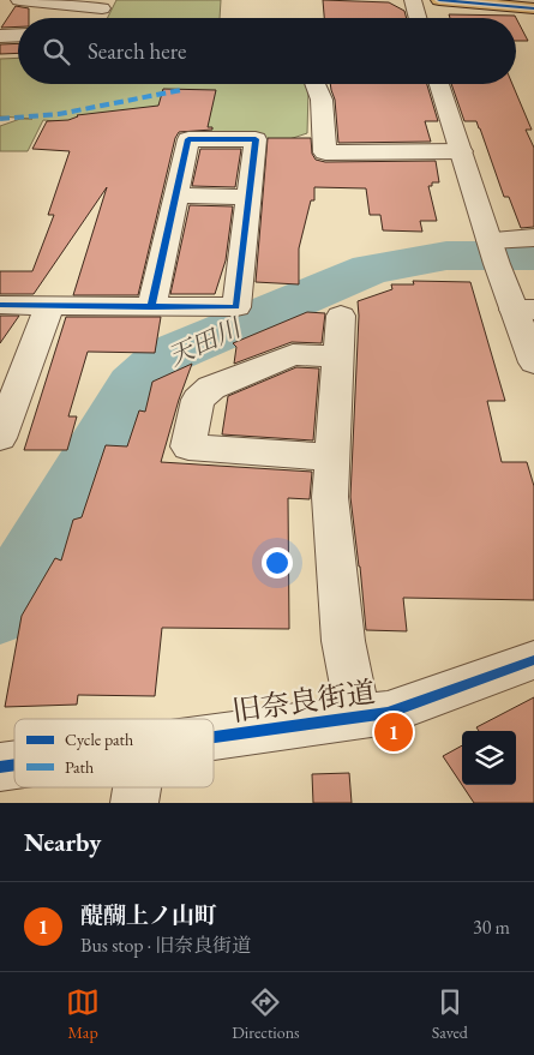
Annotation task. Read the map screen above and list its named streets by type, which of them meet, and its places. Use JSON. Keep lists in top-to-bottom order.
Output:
{
  "streets": {
    "street": ["旧奈良街道"]
  },
  "water": ["天田川"],
  "legend": ["Cycle path", "Path"],
  "page": {
    "search": "Search here",
    "pins": "1",
    "heading": "Nearby",
    "list": [
      {
        "mark": "1",
        "name": "醍醐上ノ山町",
        "note": "Bus stop · 旧奈良街道",
        "value": "30 m"
      }
    ],
    "nav": ["Map", "Directions", "Saved"]
  }
}
